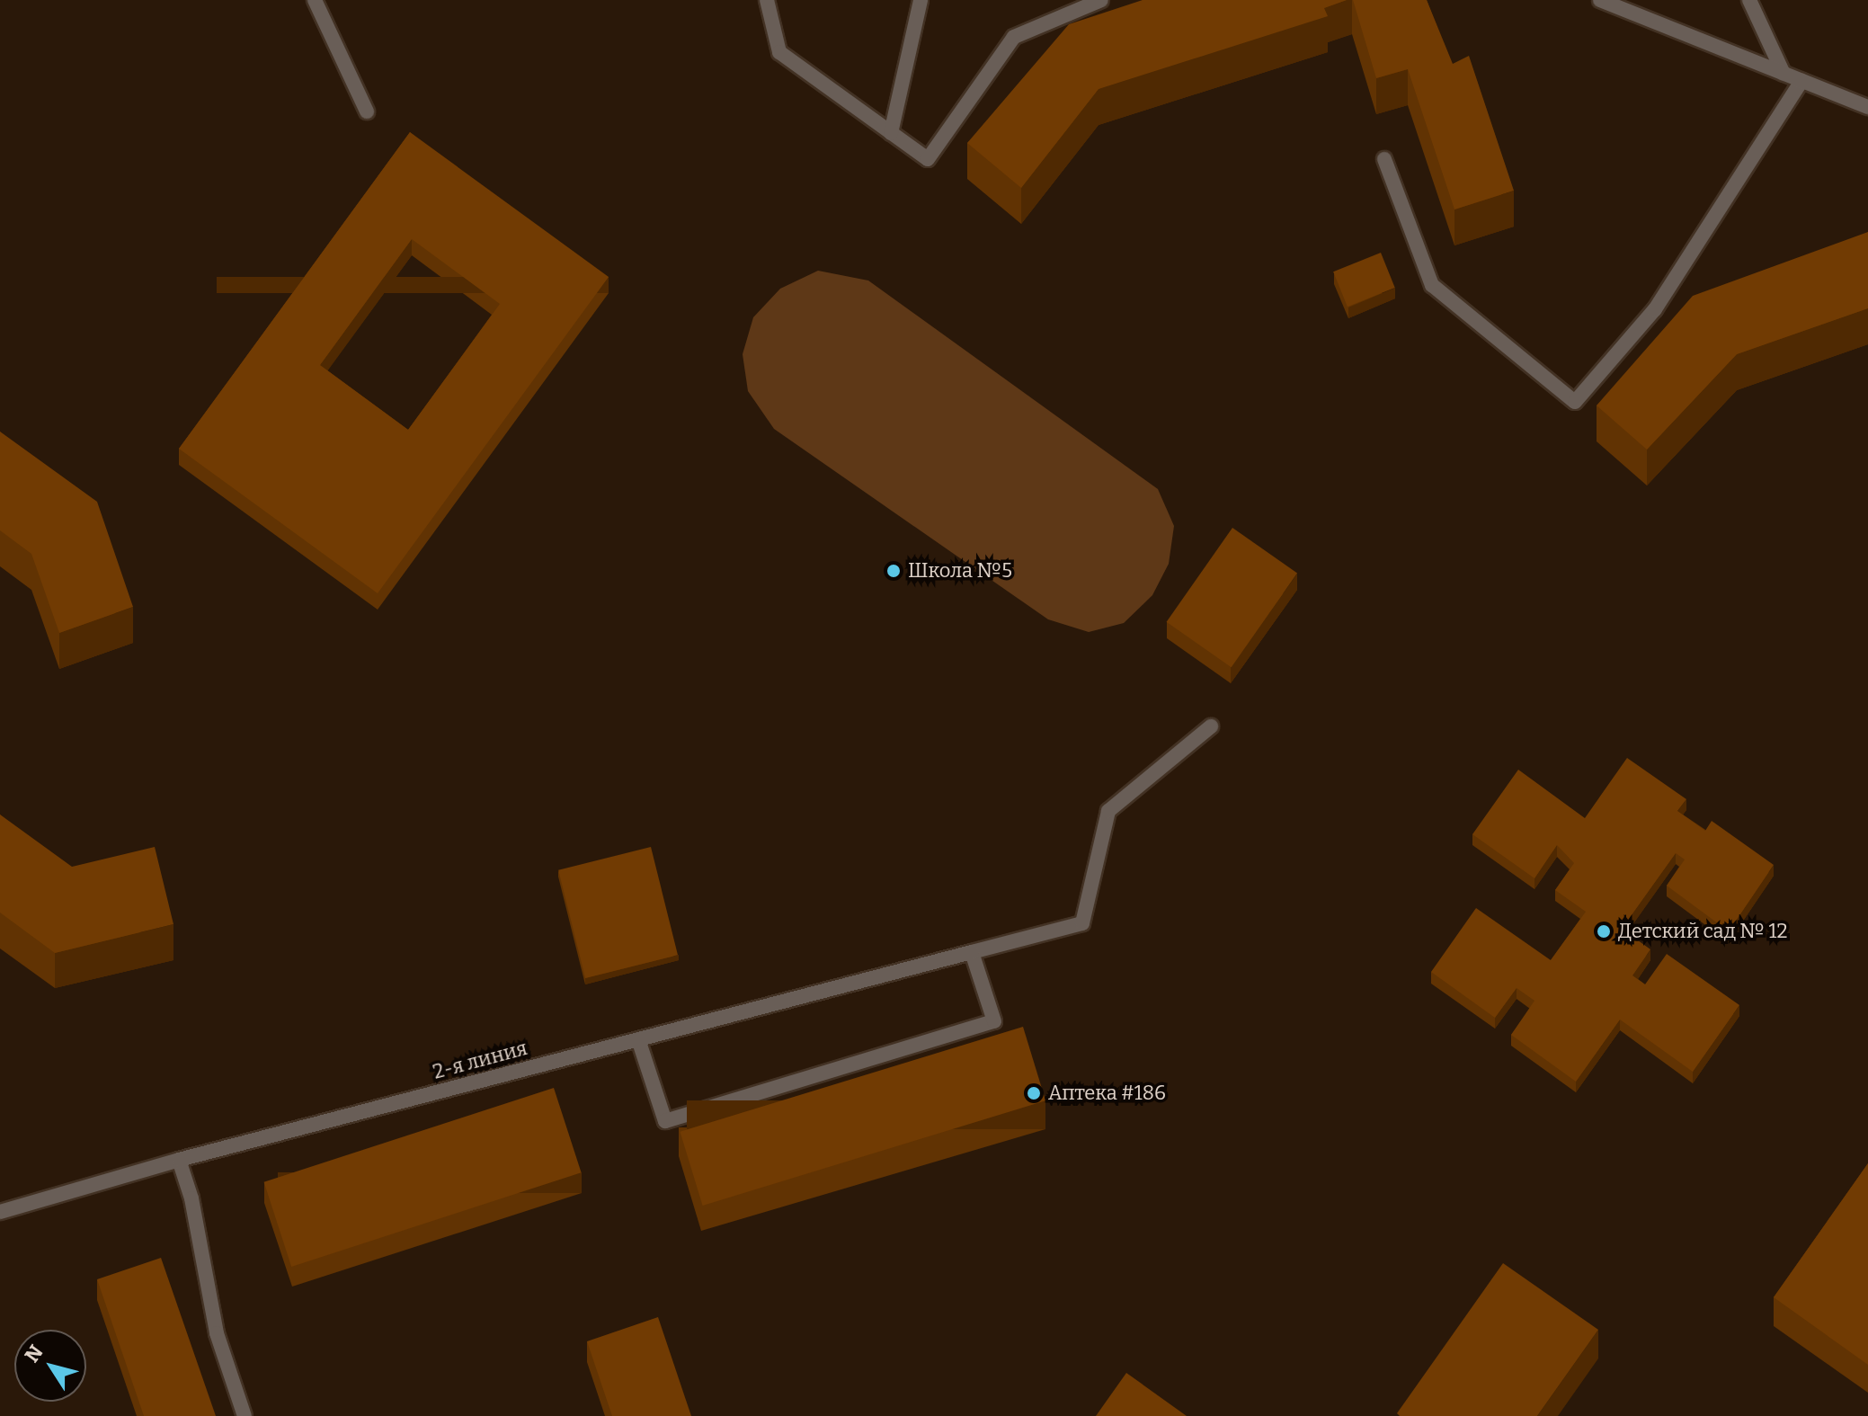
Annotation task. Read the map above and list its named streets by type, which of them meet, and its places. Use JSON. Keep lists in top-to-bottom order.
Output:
{
  "streets": {
    "street": ["2-я линия"]
  },
  "places": ["Школа №5", "Детский сад № 12", "Аптека #186"],
  "north": "top left"
}
